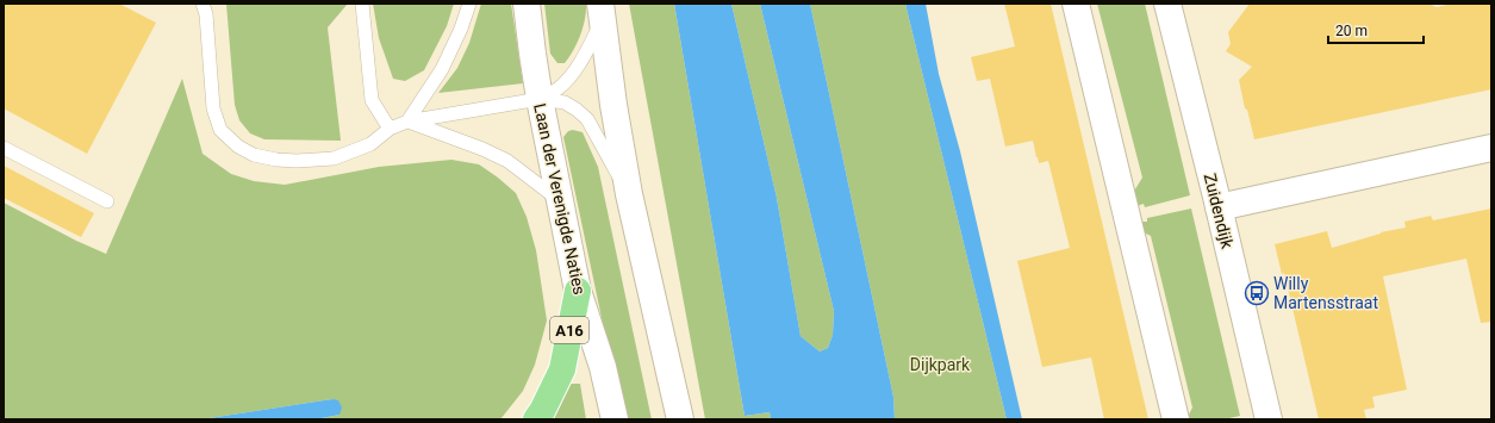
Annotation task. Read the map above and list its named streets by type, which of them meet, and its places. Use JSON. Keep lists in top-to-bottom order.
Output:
{
  "streets": {
    "highway": ["A16"],
    "street": ["Laan der Verenigde Naties", "Zuidendijk"]
  },
  "crossings": [
    ["Laan der Verenigde Naties", "A16"]
  ],
  "parks": ["Dijkpark"],
  "places": {
    "bus stop": ["Willy Martensstraat"]
  },
  "scale_bar": "20 m"
}
